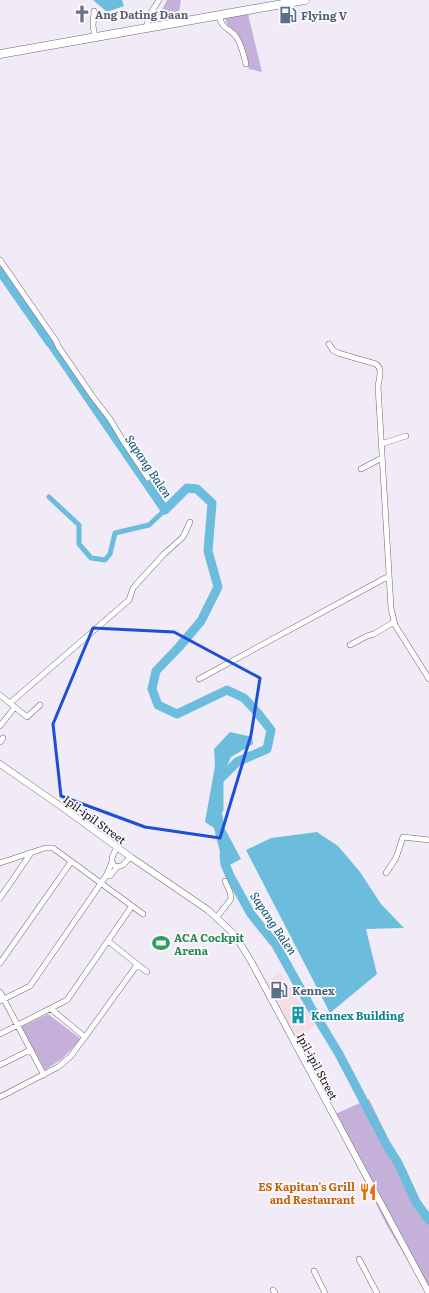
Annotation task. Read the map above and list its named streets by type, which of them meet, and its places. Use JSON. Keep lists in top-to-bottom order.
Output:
{
  "streets": {
    "street": ["Ipil-ipil Street"]
  },
  "water": ["Sapang Balen"],
  "places": {
    "church": ["Ang Dating Daan"],
    "fuel station": ["Flying V", "Kennex"],
    "sports": ["ACA Cockpit Arena"],
    "building": ["Kennex Building"],
    "restaurant": ["ES Kapitan's Grill and Restaurant"]
  }
}
